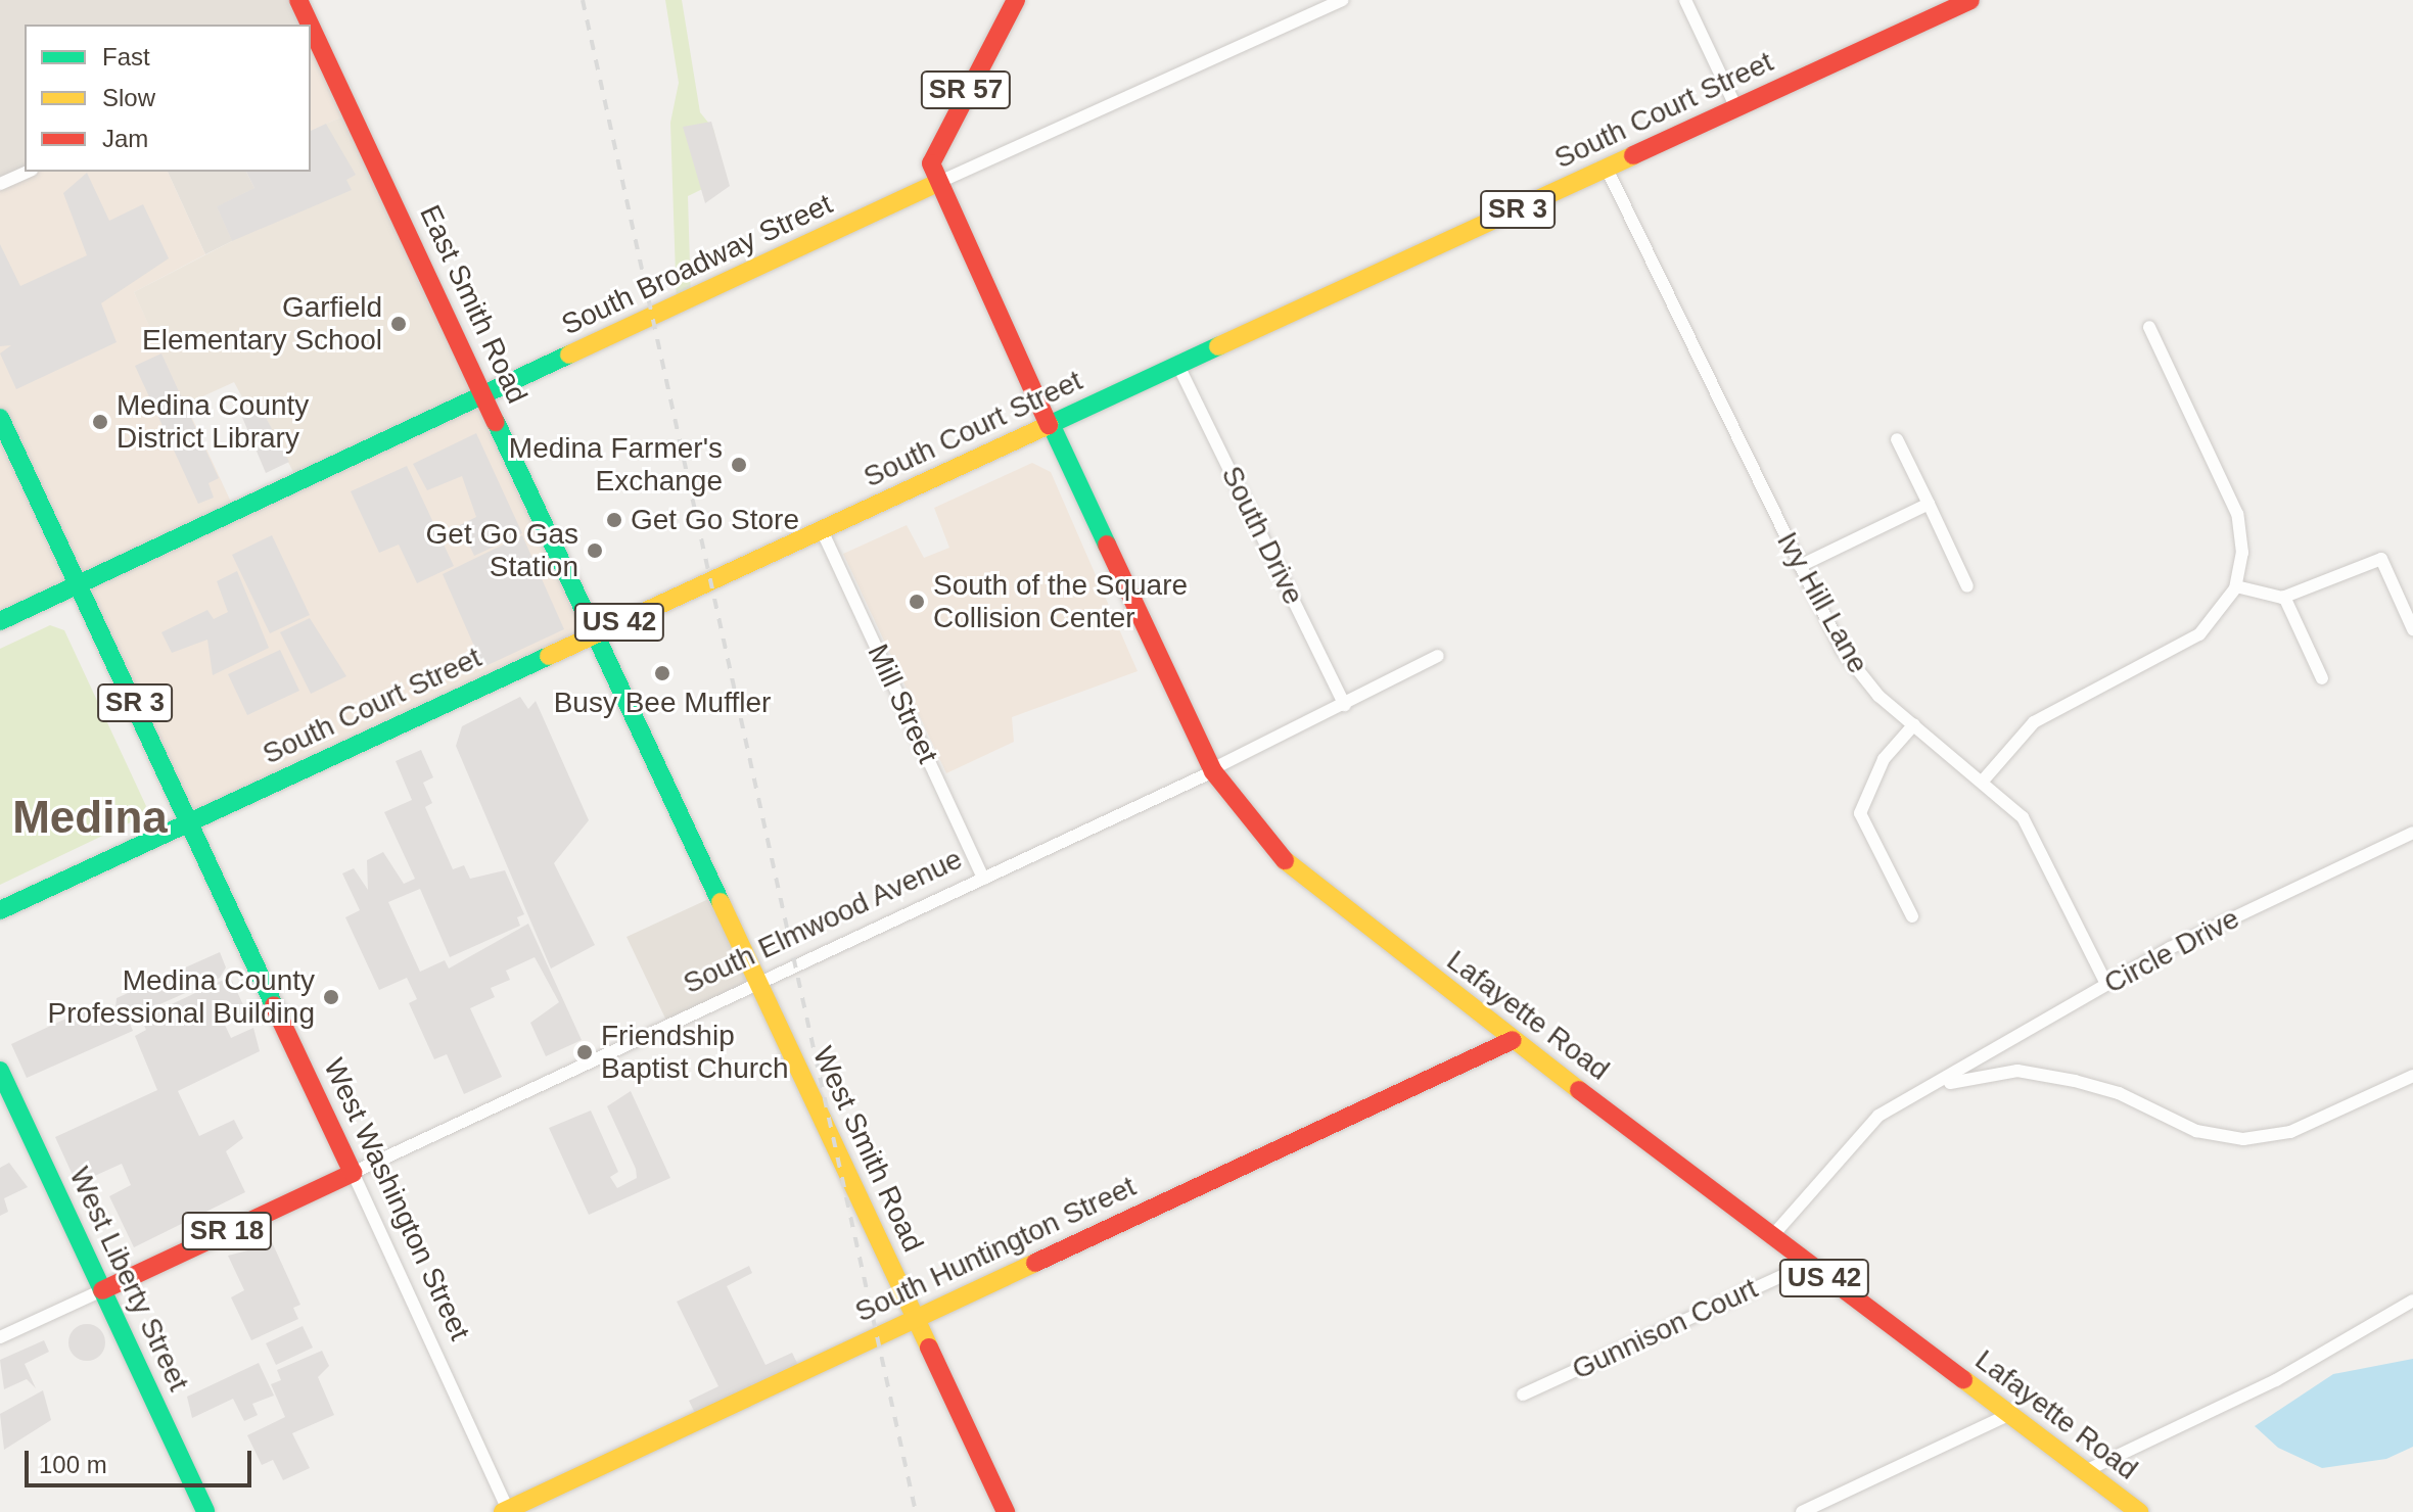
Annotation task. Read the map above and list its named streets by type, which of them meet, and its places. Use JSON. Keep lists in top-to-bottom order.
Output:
{
  "streets": {
    "main road": [
      "SR 57",
      "South Court Street",
      "SR 3",
      "South Broadway Street",
      "East Smith Road",
      "US 42",
      "South Elmwood Avenue",
      "Lafayette Road",
      "West Smith Road",
      "West Washington Street",
      "SR 18",
      "South Huntington Street",
      "West Liberty Street"
    ],
    "street": [
      "South Drive",
      "Ivy Hill Lane",
      "Mill Street",
      "Circle Drive",
      "Gunnison Court"
    ]
  },
  "crossings": [
    ["SR 57", "South Broadway Street"],
    ["SR 57", "Lafayette Road"],
    ["South Court Street", "SR 3"],
    ["South Court Street", "East Smith Road"],
    ["South Court Street", "South Drive"],
    ["South Court Street", "Ivy Hill Lane"],
    ["South Court Street", "Mill Street"],
    ["South Court Street", "Lafayette Road"],
    ["South Court Street", "West Smith Road"],
    ["South Court Street", "West Washington Street"],
    ["SR 3", "South Broadway Street"],
    ["SR 3", "West Washington Street"],
    ["South Broadway Street", "East Smith Road"],
    ["South Broadway Street", "Lafayette Road"],
    ["East Smith Road", "West Smith Road"],
    ["South Drive", "South Elmwood Avenue"],
    ["Ivy Hill Lane", "Circle Drive"],
    ["Mill Street", "South Elmwood Avenue"],
    ["South Elmwood Avenue", "Lafayette Road"],
    ["South Elmwood Avenue", "West Smith Road"],
    ["South Elmwood Avenue", "West Washington Street"],
    ["South Elmwood Avenue", "West Liberty Street"],
    ["Circle Drive", "Lafayette Road"],
    ["Lafayette Road", "South Huntington Street"],
    ["Lafayette Road", "Gunnison Court"],
    ["West Smith Road", "South Huntington Street"],
    ["West Washington Street", "South Huntington Street"]
  ],
  "districts": ["Medina"],
  "places": [
    "Garfield Elementary School",
    "Medina County District Library",
    "Medina Farmer's Exchange",
    "Get Go Store",
    "Get Go Gas Station",
    "South of the Square Collision Center",
    "Busy Bee Muffler",
    "Medina County Professional Building",
    "Friendship Baptist Church"
  ],
  "legend": ["Fast", "Slow", "Jam"],
  "scale_bar": "100 m"
}
